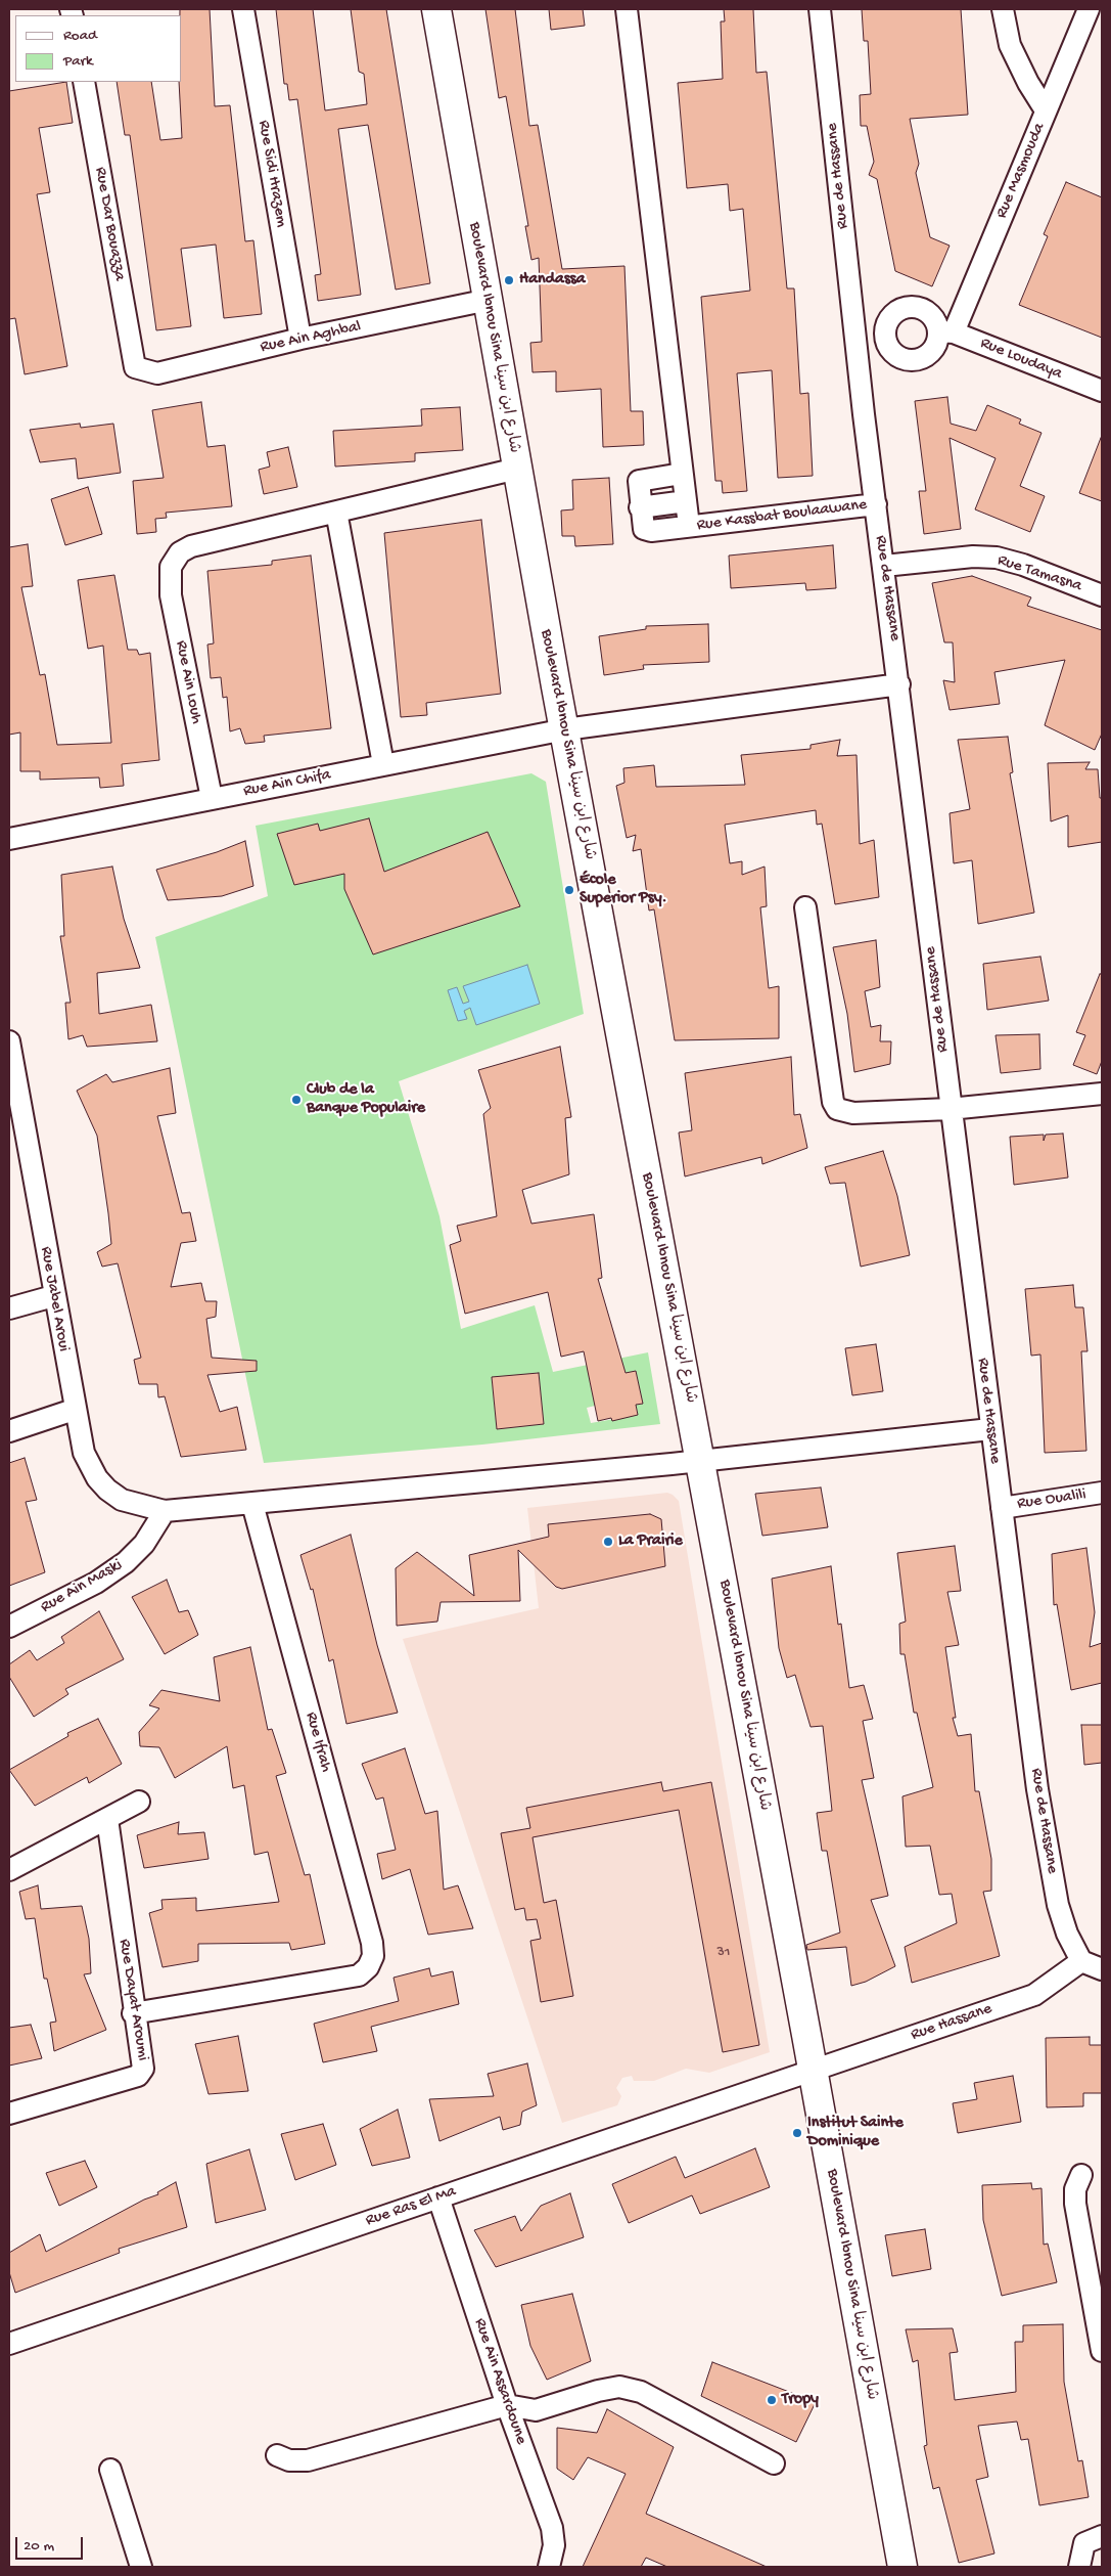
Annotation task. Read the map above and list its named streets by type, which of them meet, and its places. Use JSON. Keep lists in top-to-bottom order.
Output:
{
  "streets": {
    "main road": ["Boulevard Ibnou Sina شارع ابن سينا"],
    "street": [
      "Rue Masmouda",
      "Rue Sidi Hrazem",
      "Rue de Hassane",
      "Rue Dar Bouazza",
      "Rue Ain Aghbal",
      "Rue Loudaya",
      "Rue Kassbat Boulaawane",
      "Rue Tamasna",
      "Rue Ain Louh",
      "Rue Ain Chifa",
      "Rue Jabel Aroui",
      "Rue Oualili",
      "Rue Ain Maski",
      "Rue Ifrah",
      "Rue Dayat Aroumi",
      "Rue Hassane",
      "Rue Ras El Ma",
      "Rue Ain Assardoune"
    ]
  },
  "crossings": [
    ["Rue Masmouda", "Rue Loudaya"],
    ["Rue Sidi Hrazem", "Rue Ain Aghbal"],
    ["Rue de Hassane", "Rue Kassbat Boulaawane"],
    ["Rue de Hassane", "Rue Tamasna"],
    ["Rue de Hassane", "Rue Ain Chifa"],
    ["Rue de Hassane", "Rue Jabel Aroui"],
    ["Rue de Hassane", "Rue Oualili"],
    ["Rue de Hassane", "Rue Hassane"],
    ["Rue Dar Bouazza", "Rue Ain Aghbal"],
    ["Rue Ain Aghbal", "Boulevard Ibnou Sina شارع ابن سينا"],
    ["Boulevard Ibnou Sina شارع ابن سينا", "Rue Ain Chifa"],
    ["Boulevard Ibnou Sina شارع ابن سينا", "Rue Jabel Aroui"],
    ["Boulevard Ibnou Sina شارع ابن سينا", "Rue Hassane"],
    ["Boulevard Ibnou Sina شارع ابن سينا", "Rue Ras El Ma"],
    ["Rue Ain Louh", "Rue Ain Chifa"],
    ["Rue Jabel Aroui", "Rue Ain Maski"],
    ["Rue Jabel Aroui", "Rue Ifrah"],
    ["Rue Ifrah", "Rue Dayat Aroumi"],
    ["Rue Hassane", "Rue Ras El Ma"],
    ["Rue Ras El Ma", "Rue Ain Assardoune"]
  ],
  "places": [
    "Handassa",
    "École Superior Psy.",
    "Club de la Banque Populaire",
    "La Prairie",
    "Institut Sainte Dominique",
    "Tropy"
  ],
  "house_numbers": ["31"],
  "legend": ["Road", "Park"],
  "scale_bar": "20 m"
}
